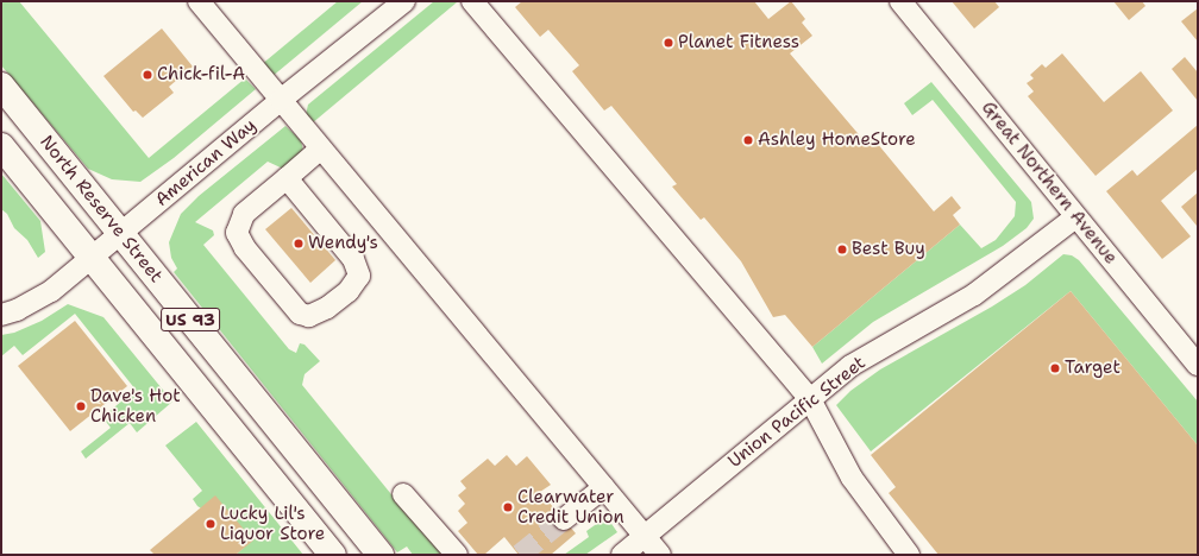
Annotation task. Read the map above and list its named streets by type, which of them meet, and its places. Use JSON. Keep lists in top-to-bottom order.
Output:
{
  "streets": {
    "highway": ["North Reserve Street", "US 93"],
    "street": ["American Way", "Great Northern Avenue", "Union Pacific Street"]
  },
  "crossings": [
    ["American Way", "North Reserve Street"],
    ["American Way", "US 93"],
    ["Great Northern Avenue", "Union Pacific Street"]
  ],
  "places": [
    "Planet Fitness",
    "Chick-fil-A",
    "Ashley HomeStore",
    "Wendy's",
    "Best Buy",
    "Target",
    "Dave's Hot Chicken",
    "Clearwater Credit Union",
    "Lucky Lil's Liquor Store"
  ]
}
